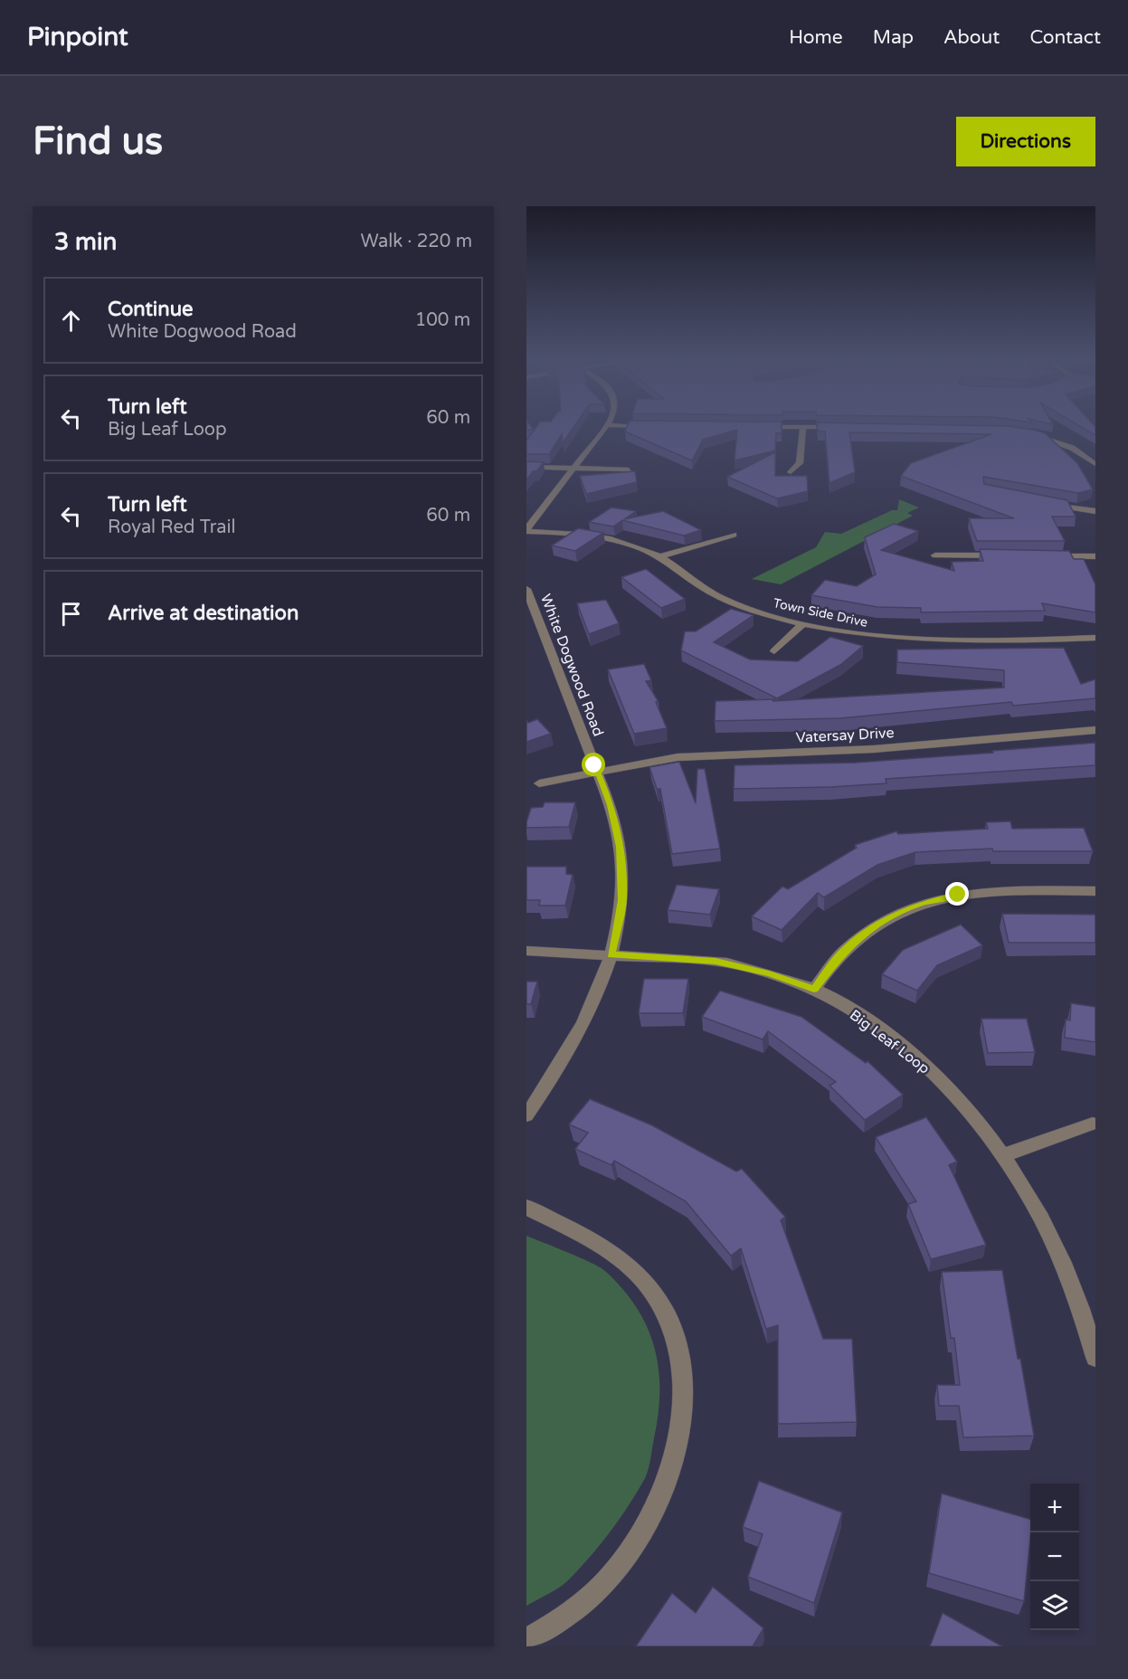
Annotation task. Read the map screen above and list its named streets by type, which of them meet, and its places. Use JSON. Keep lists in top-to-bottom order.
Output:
{
  "streets": {
    "street": [
      "Town Side Drive",
      "White Dogwood Road",
      "Vatersay Drive",
      "Big Leaf Loop"
    ]
  },
  "crossings": [
    ["White Dogwood Road", "Vatersay Drive"],
    ["White Dogwood Road", "Big Leaf Loop"]
  ],
  "page": {
    "header": "Pinpoint",
    "nav": [
      "Home",
      "Map",
      "About",
      "Contact"
    ],
    "buttons": "Directions",
    "title": "Find us",
    "heading": ["3 min", "Walk · 220 m"],
    "list": [
      ["Continue", "White Dogwood Road", "100 m"],
      ["Turn left", "Big Leaf Loop", "60 m"],
      ["Turn left", "Royal Red Trail", "60 m"],
      "Arrive at destination"
    ],
    "map_buttons": ["+", "−"]
  }
}
